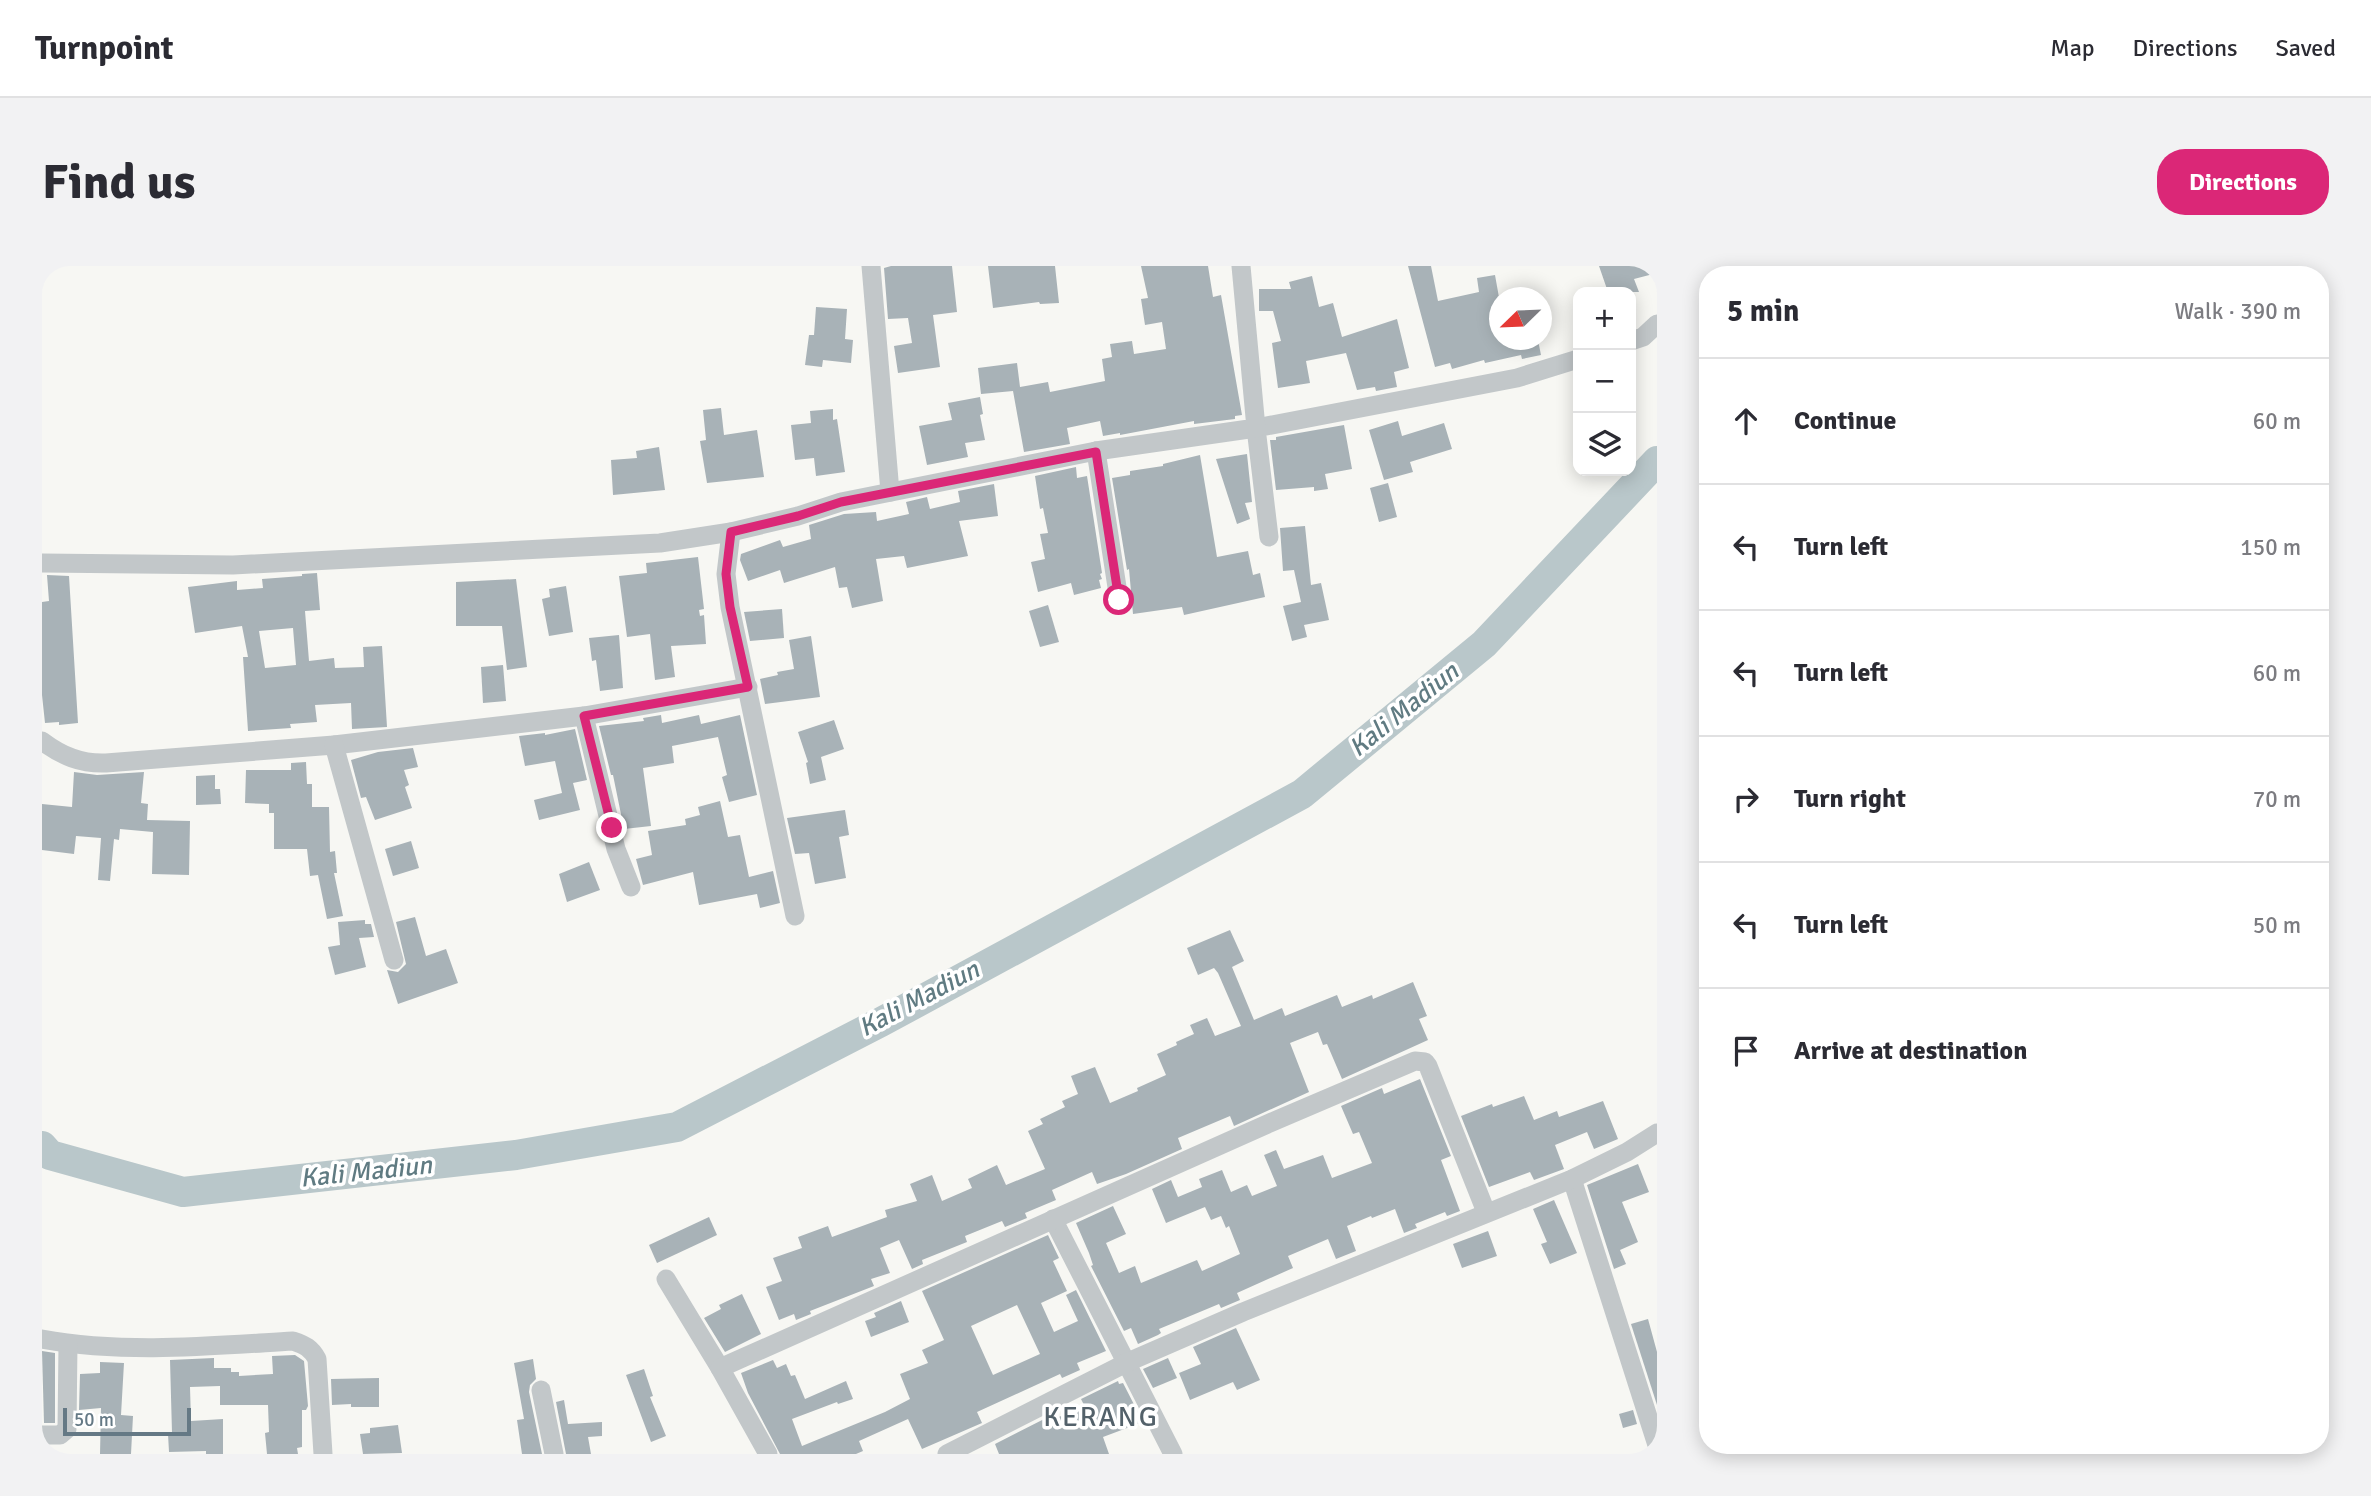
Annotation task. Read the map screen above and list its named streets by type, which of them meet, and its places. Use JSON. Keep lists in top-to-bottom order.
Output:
{
  "districts": ["KERANG"],
  "water": ["Kali Madiun"],
  "scale_bar": "50 m",
  "north": "bottom left",
  "page": {
    "header": "Turnpoint",
    "nav": ["Map", "Directions", "Saved"],
    "buttons": "Directions",
    "title": "Find us",
    "heading": ["5 min", "Walk · 390 m"],
    "map_buttons": ["+", "−"],
    "list": [
      ["Continue", "60 m"],
      ["Turn left", "150 m"],
      ["Turn left", "60 m"],
      ["Turn right", "70 m"],
      ["Turn left", "50 m"],
      "Arrive at destination"
    ],
    "scale": "50 m"
  }
}
